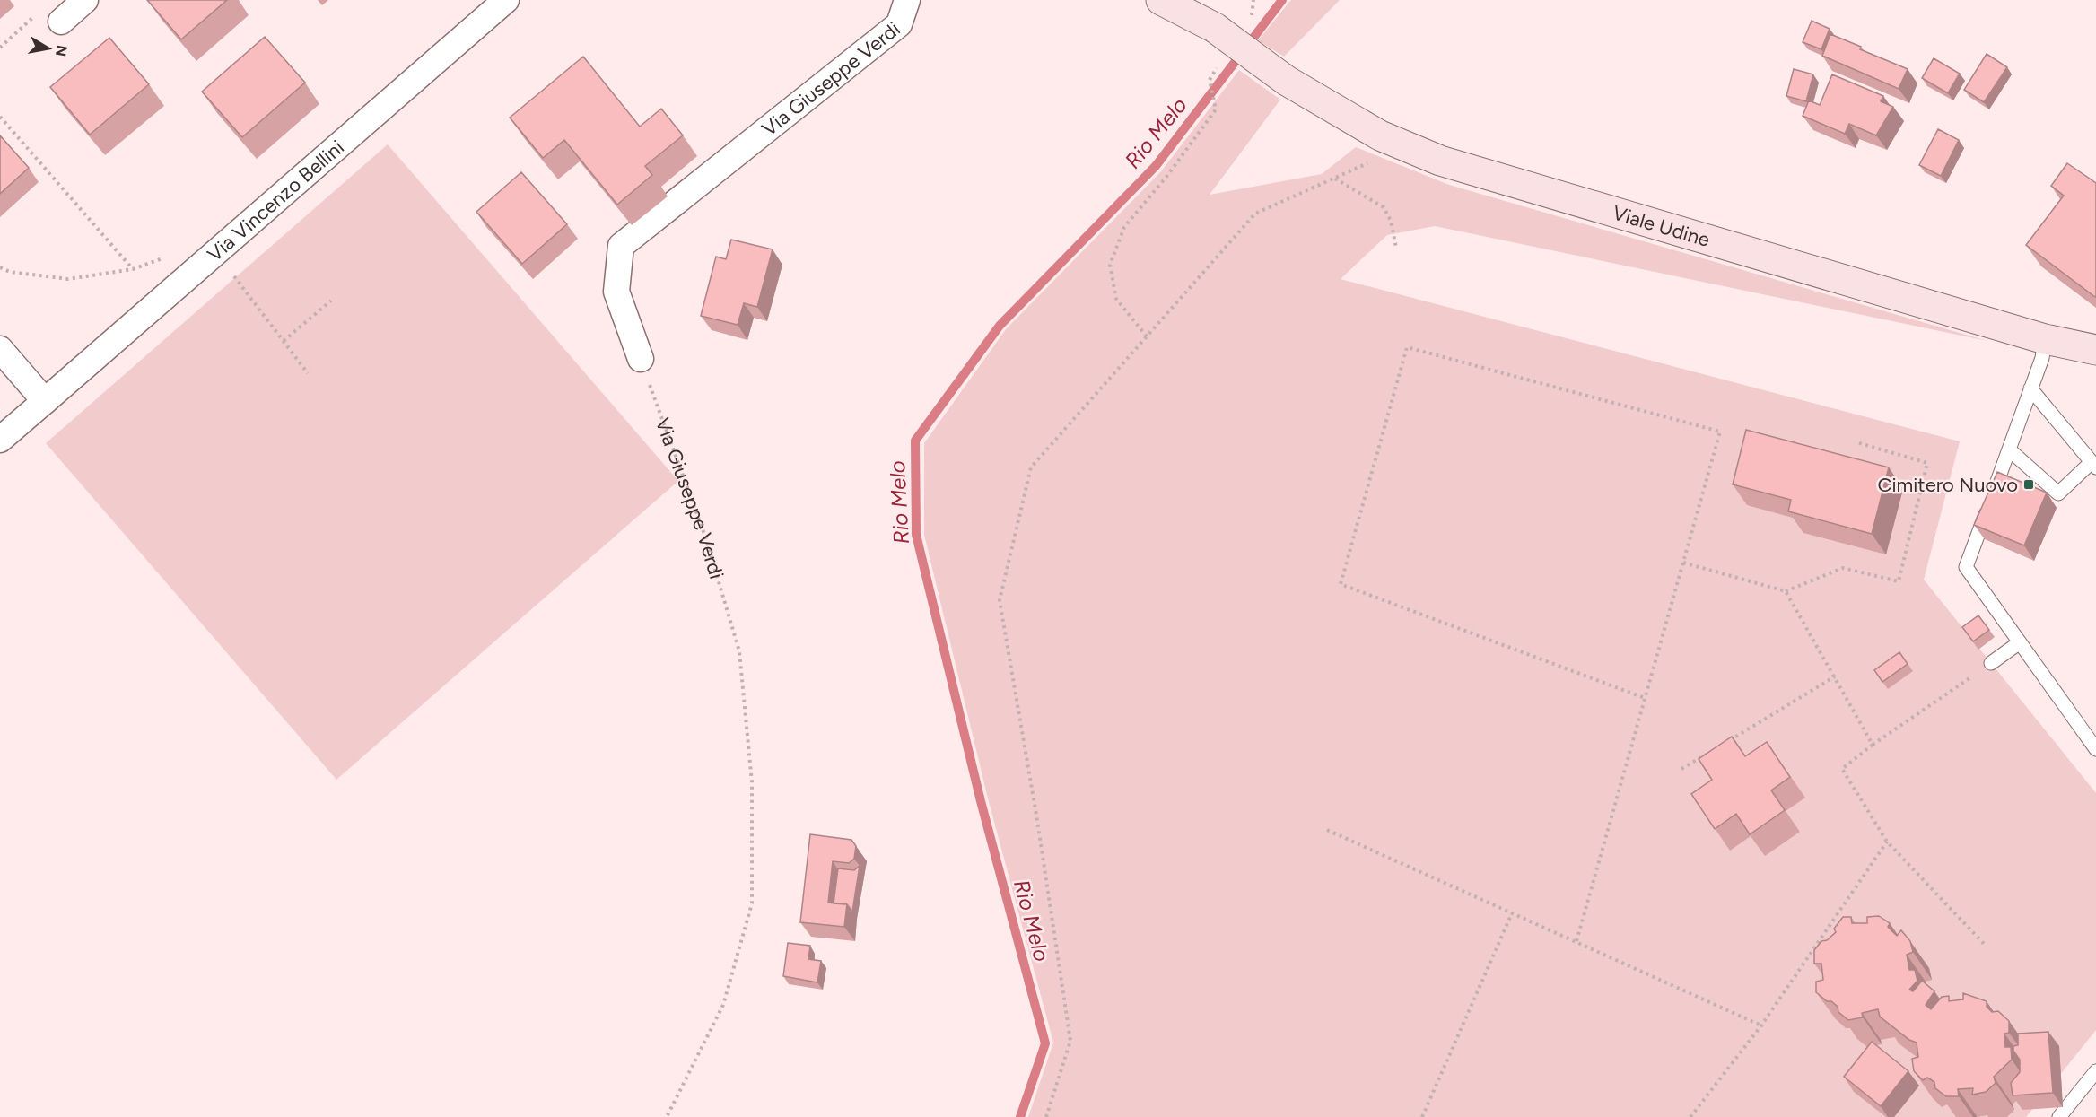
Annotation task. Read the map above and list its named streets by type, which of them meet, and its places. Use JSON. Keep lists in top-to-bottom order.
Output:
{
  "streets": {
    "street": ["Via Giuseppe Verdi", "Via Vincenzo Bellini", "Viale Udine"]
  },
  "water": ["Rio Melo"],
  "places": {
    "transit": ["Cimitero Nuovo"]
  },
  "north": "right"
}
